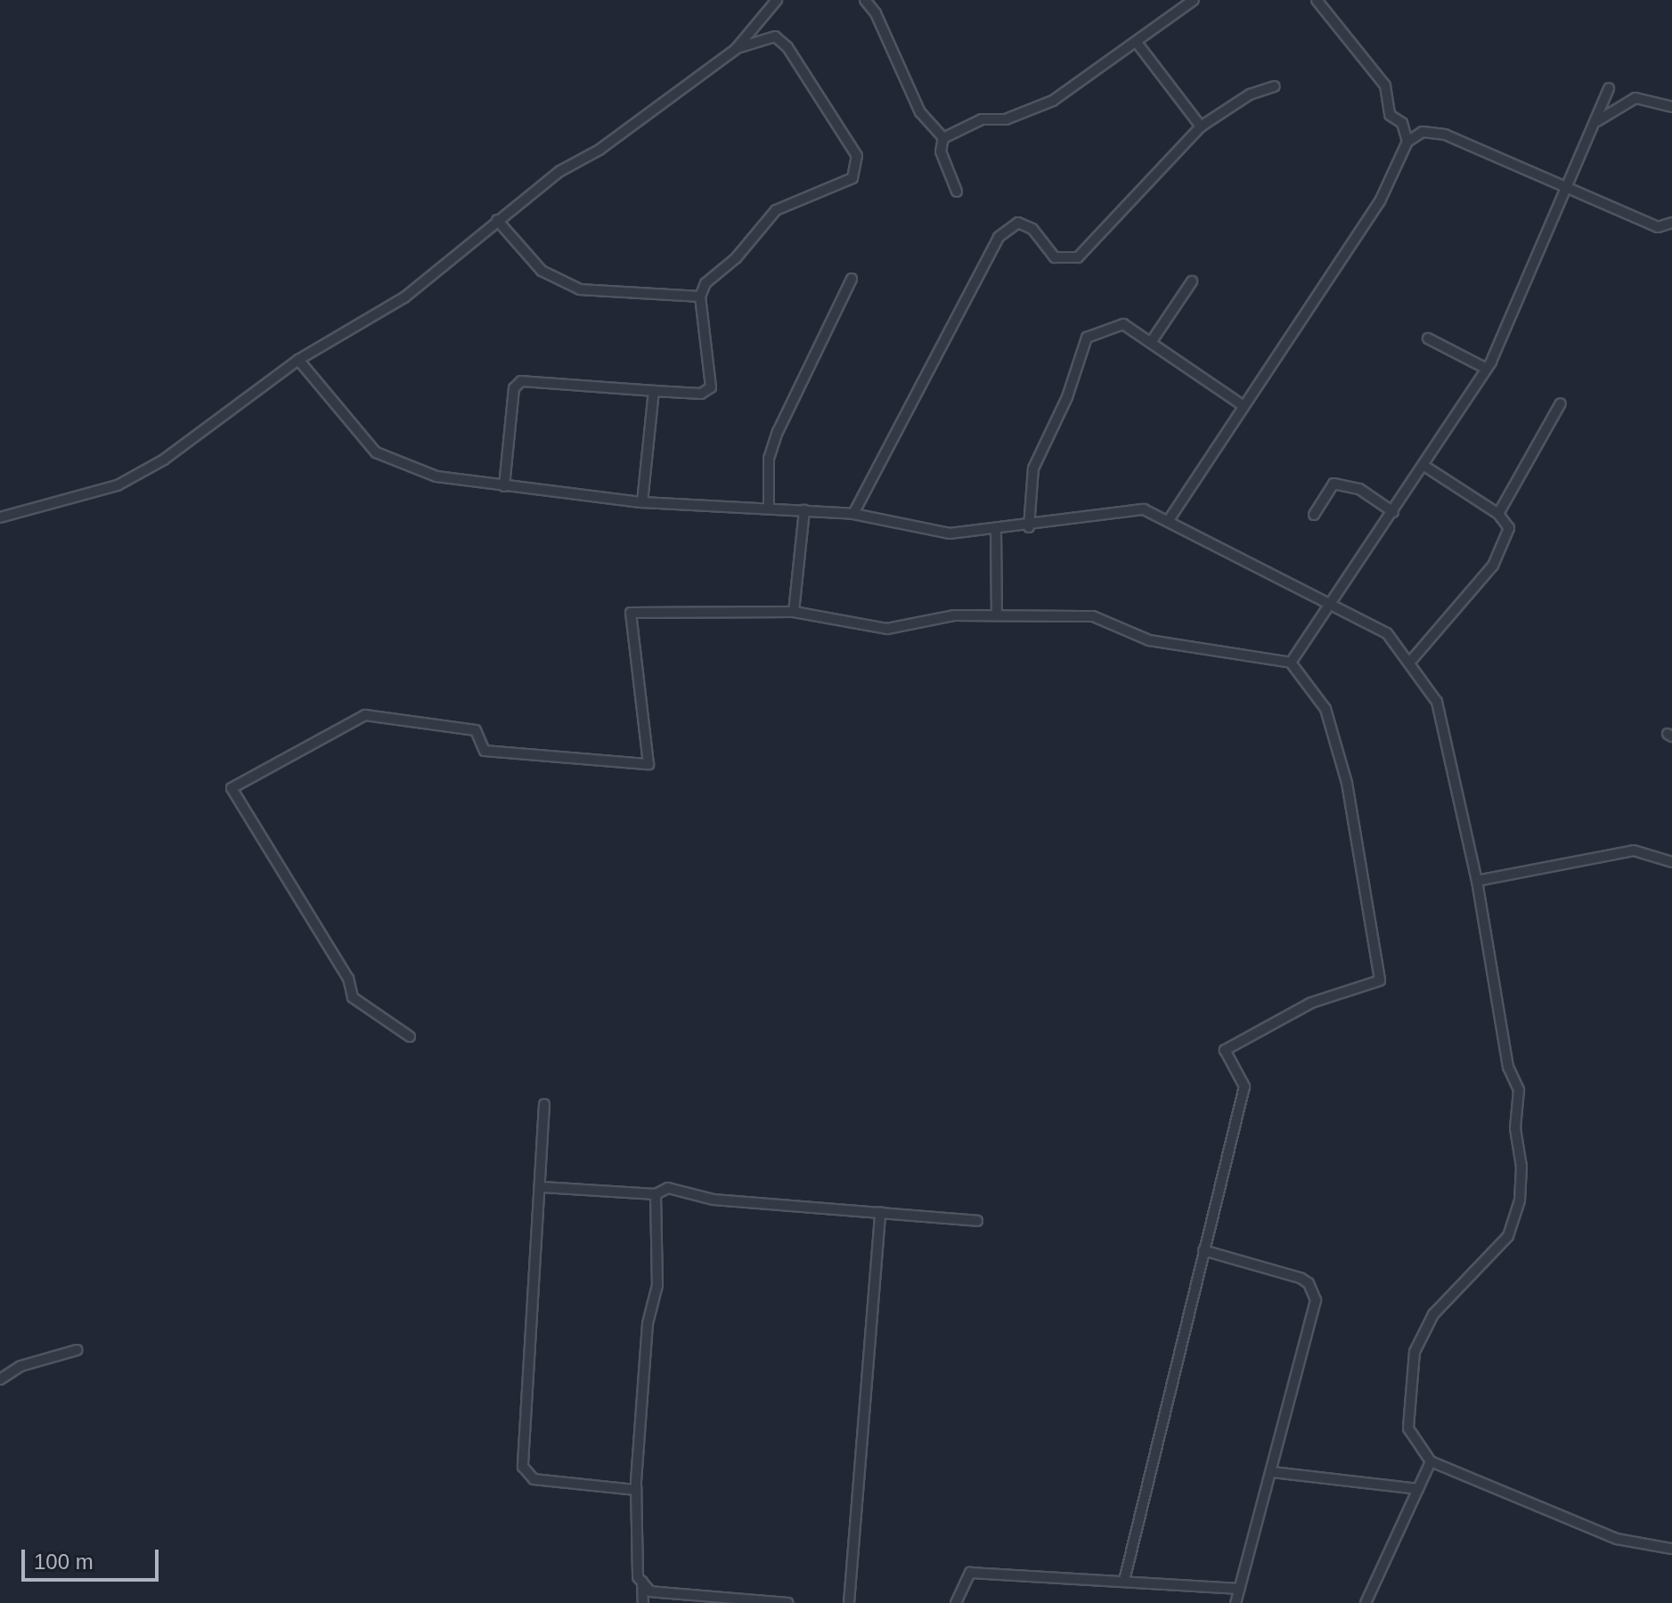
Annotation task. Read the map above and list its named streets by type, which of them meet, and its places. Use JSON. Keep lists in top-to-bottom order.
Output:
{
  "scale_bar": "100 m"
}
